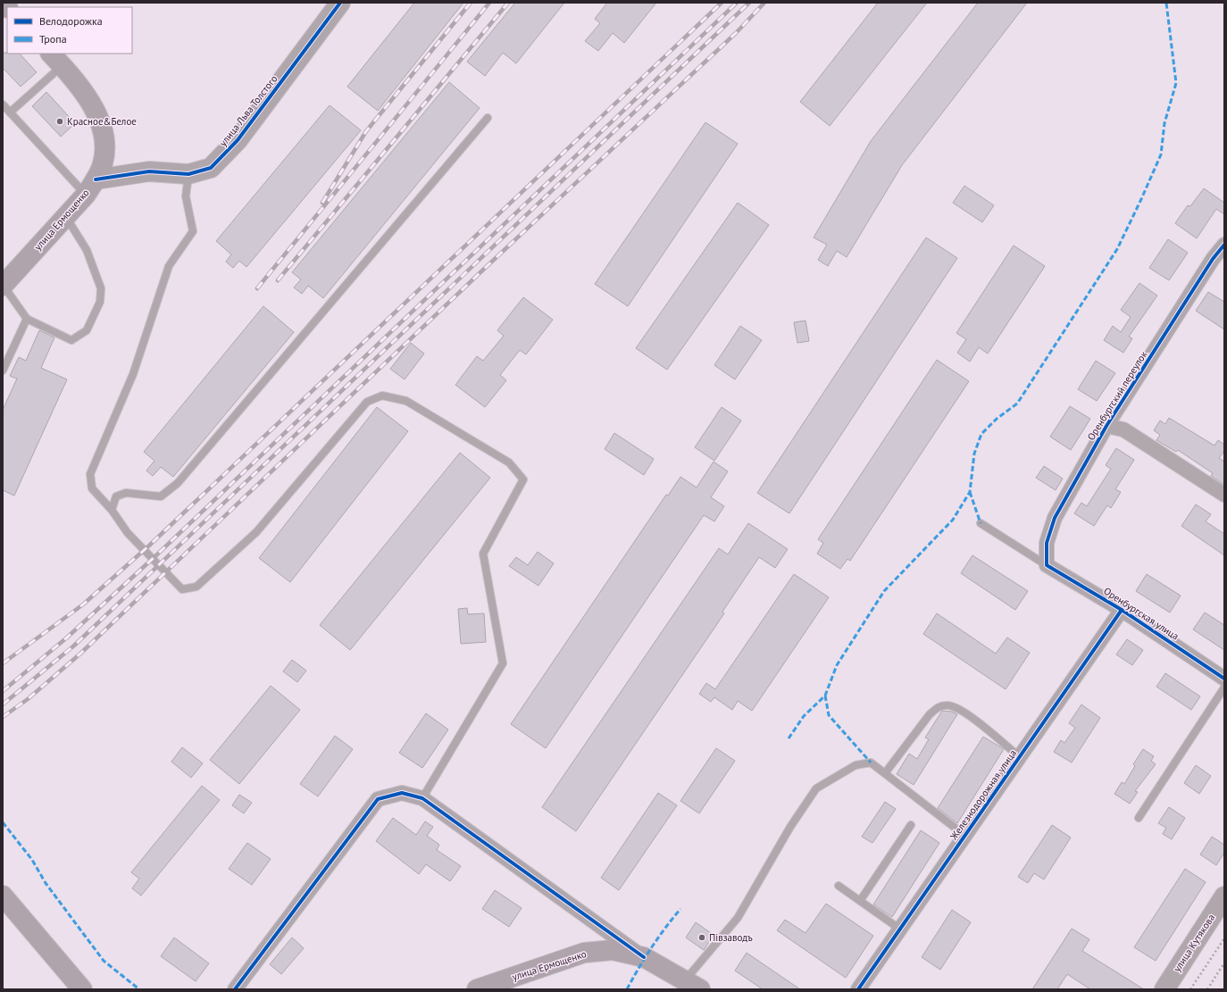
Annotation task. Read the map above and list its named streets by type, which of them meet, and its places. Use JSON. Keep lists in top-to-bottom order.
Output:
{
  "streets": {
    "highway": ["улица Ермощенко"],
    "street": [
      "улица Льва Толстого",
      "Оренбургский переулок",
      "Оренбургская улица",
      "Железнодорожная улица",
      "улица Кутякова"
    ]
  },
  "crossings": [
    ["улица Льва Толстого", "улица Ермощенко"],
    ["Оренбургский переулок", "Оренбургская улица"],
    ["Оренбургская улица", "Железнодорожная улица"]
  ],
  "places": ["Красное&Белое", "Пiвзаводъ"],
  "legend": ["Велодорожка", "Тропа"]
}
